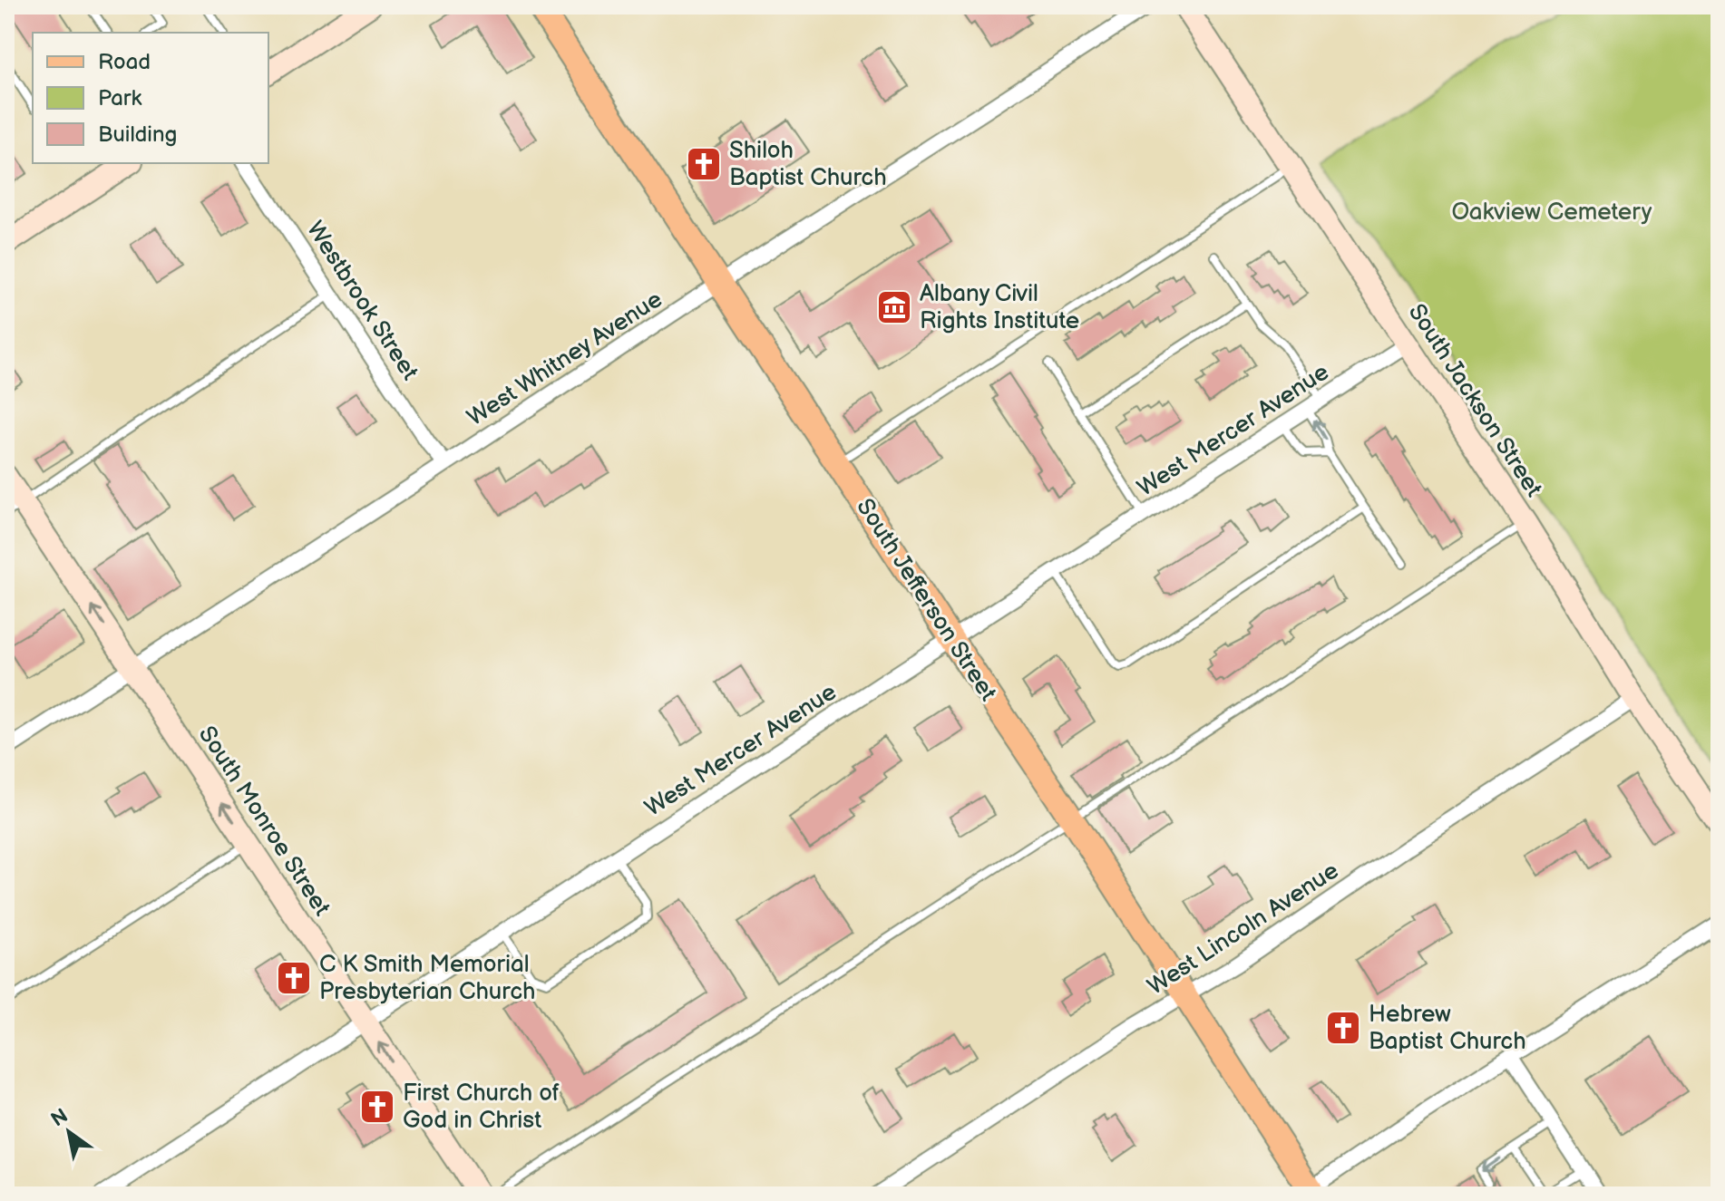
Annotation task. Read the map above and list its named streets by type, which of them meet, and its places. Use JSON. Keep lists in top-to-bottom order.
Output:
{
  "streets": {
    "main road": ["South Jefferson Street"],
    "street": [
      "Westbrook Street",
      "West Whitney Avenue",
      "South Jackson Street",
      "West Mercer Avenue",
      "South Monroe Street",
      "West Lincoln Avenue"
    ]
  },
  "crossings": [
    ["Westbrook Street", "West Whitney Avenue"],
    ["West Whitney Avenue", "South Jefferson Street"],
    ["West Whitney Avenue", "South Monroe Street"],
    ["South Jackson Street", "West Mercer Avenue"],
    ["South Jackson Street", "West Lincoln Avenue"],
    ["West Mercer Avenue", "South Jefferson Street"],
    ["West Mercer Avenue", "South Monroe Street"],
    ["South Jefferson Street", "West Lincoln Avenue"]
  ],
  "one_way": ["South Monroe Street"],
  "parks": ["Oakview Cemetery"],
  "places": {
    "church": [
      "Shiloh Baptist Church",
      "C K Smith Memorial Presbyterian Church",
      "Hebrew Baptist Church",
      "First Church of God in Christ"
    ],
    "museum": ["Albany Civil Rights Institute"]
  },
  "legend": ["Road", "Park", "Building"],
  "north": "top left"
}
